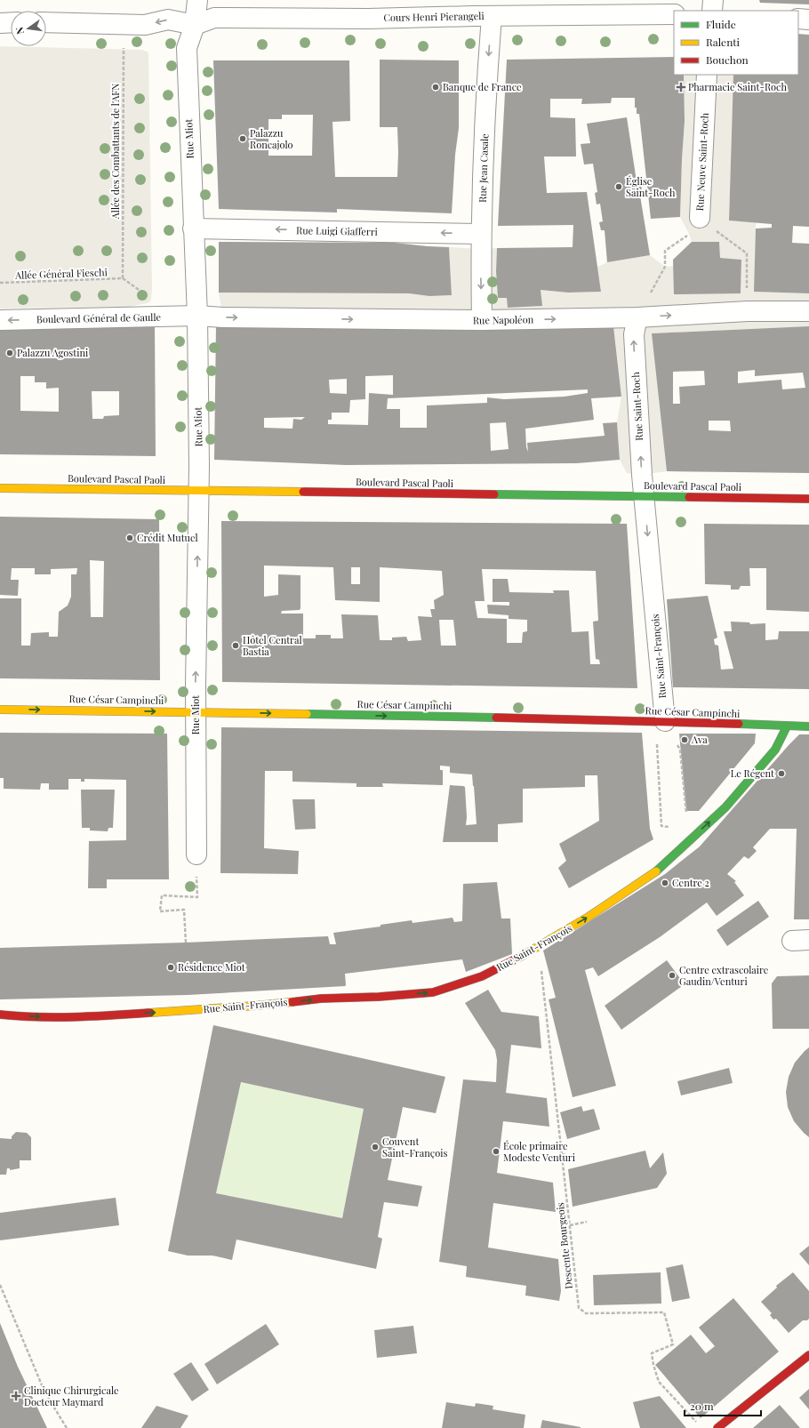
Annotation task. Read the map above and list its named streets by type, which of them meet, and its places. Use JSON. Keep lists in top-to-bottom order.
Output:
{
  "streets": {
    "street": [
      "Cours Henri Pierangeli",
      "Rue Miot",
      "Rue Neuve Saint-Roch",
      "Rue Jean Casale",
      "Rue Luigi Giafferri",
      "Boulevard Général de Gaulle",
      "Rue Napoléon",
      "Rue Saint-Roch",
      "Boulevard Pascal Paoli",
      "Rue Saint-François",
      "Rue César Campinchi"
    ],
    "path": ["Allée des Combattants de l'AFN", "Allée Général Fieschi", "Descente Bourgeois"]
  },
  "crossings": [
    ["Cours Henri Pierangeli", "Rue Miot"],
    ["Cours Henri Pierangeli", "Rue Jean Casale"],
    ["Rue Miot", "Rue Luigi Giafferri"],
    ["Rue Miot", "Boulevard Général de Gaulle"],
    ["Rue Miot", "Rue Napoléon"],
    ["Rue Miot", "Boulevard Pascal Paoli"],
    ["Rue Miot", "Rue César Campinchi"],
    ["Allée des Combattants de l'AFN", "Allée Général Fieschi"],
    ["Rue Neuve Saint-Roch", "Rue Napoléon"],
    ["Rue Jean Casale", "Rue Luigi Giafferri"],
    ["Rue Jean Casale", "Rue Napoléon"],
    ["Boulevard Général de Gaulle", "Rue Napoléon"],
    ["Rue Napoléon", "Rue Saint-Roch"],
    ["Rue Saint-Roch", "Boulevard Pascal Paoli"],
    ["Rue Saint-Roch", "Rue Saint-François"],
    ["Boulevard Pascal Paoli", "Rue Saint-François"],
    ["Rue Saint-François", "Rue César Campinchi"],
    ["Rue Saint-François", "Descente Bourgeois"]
  ],
  "one_way": [
    "Rue Jean Casale",
    "Rue Luigi Giafferri",
    "Boulevard Général de Gaulle",
    "Rue Napoléon",
    "Rue Saint-Roch",
    "Rue César Campinchi"
  ],
  "places": {
    "other": [
      "Banque de France",
      "Palazzu Roncajolo",
      "Église Saint-Roch",
      "Palazzu Agostini",
      "Crédit Mutuel",
      "Hôtel Central Bastia",
      "Ava",
      "Le Régent",
      "Centre 2",
      "Résidence Miot",
      "Centre extrascolaire Gaudin/Venturi",
      "Couvent Saint-François",
      "École primaire Modeste Venturi"
    ],
    "health": ["Pharmacie Saint-Roch", "Clinique Chirurgicale Docteur Maymard"]
  },
  "legend": ["Fluide", "Ralenti", "Bouchon"],
  "scale_bar": "20 m",
  "north": "left"
}
